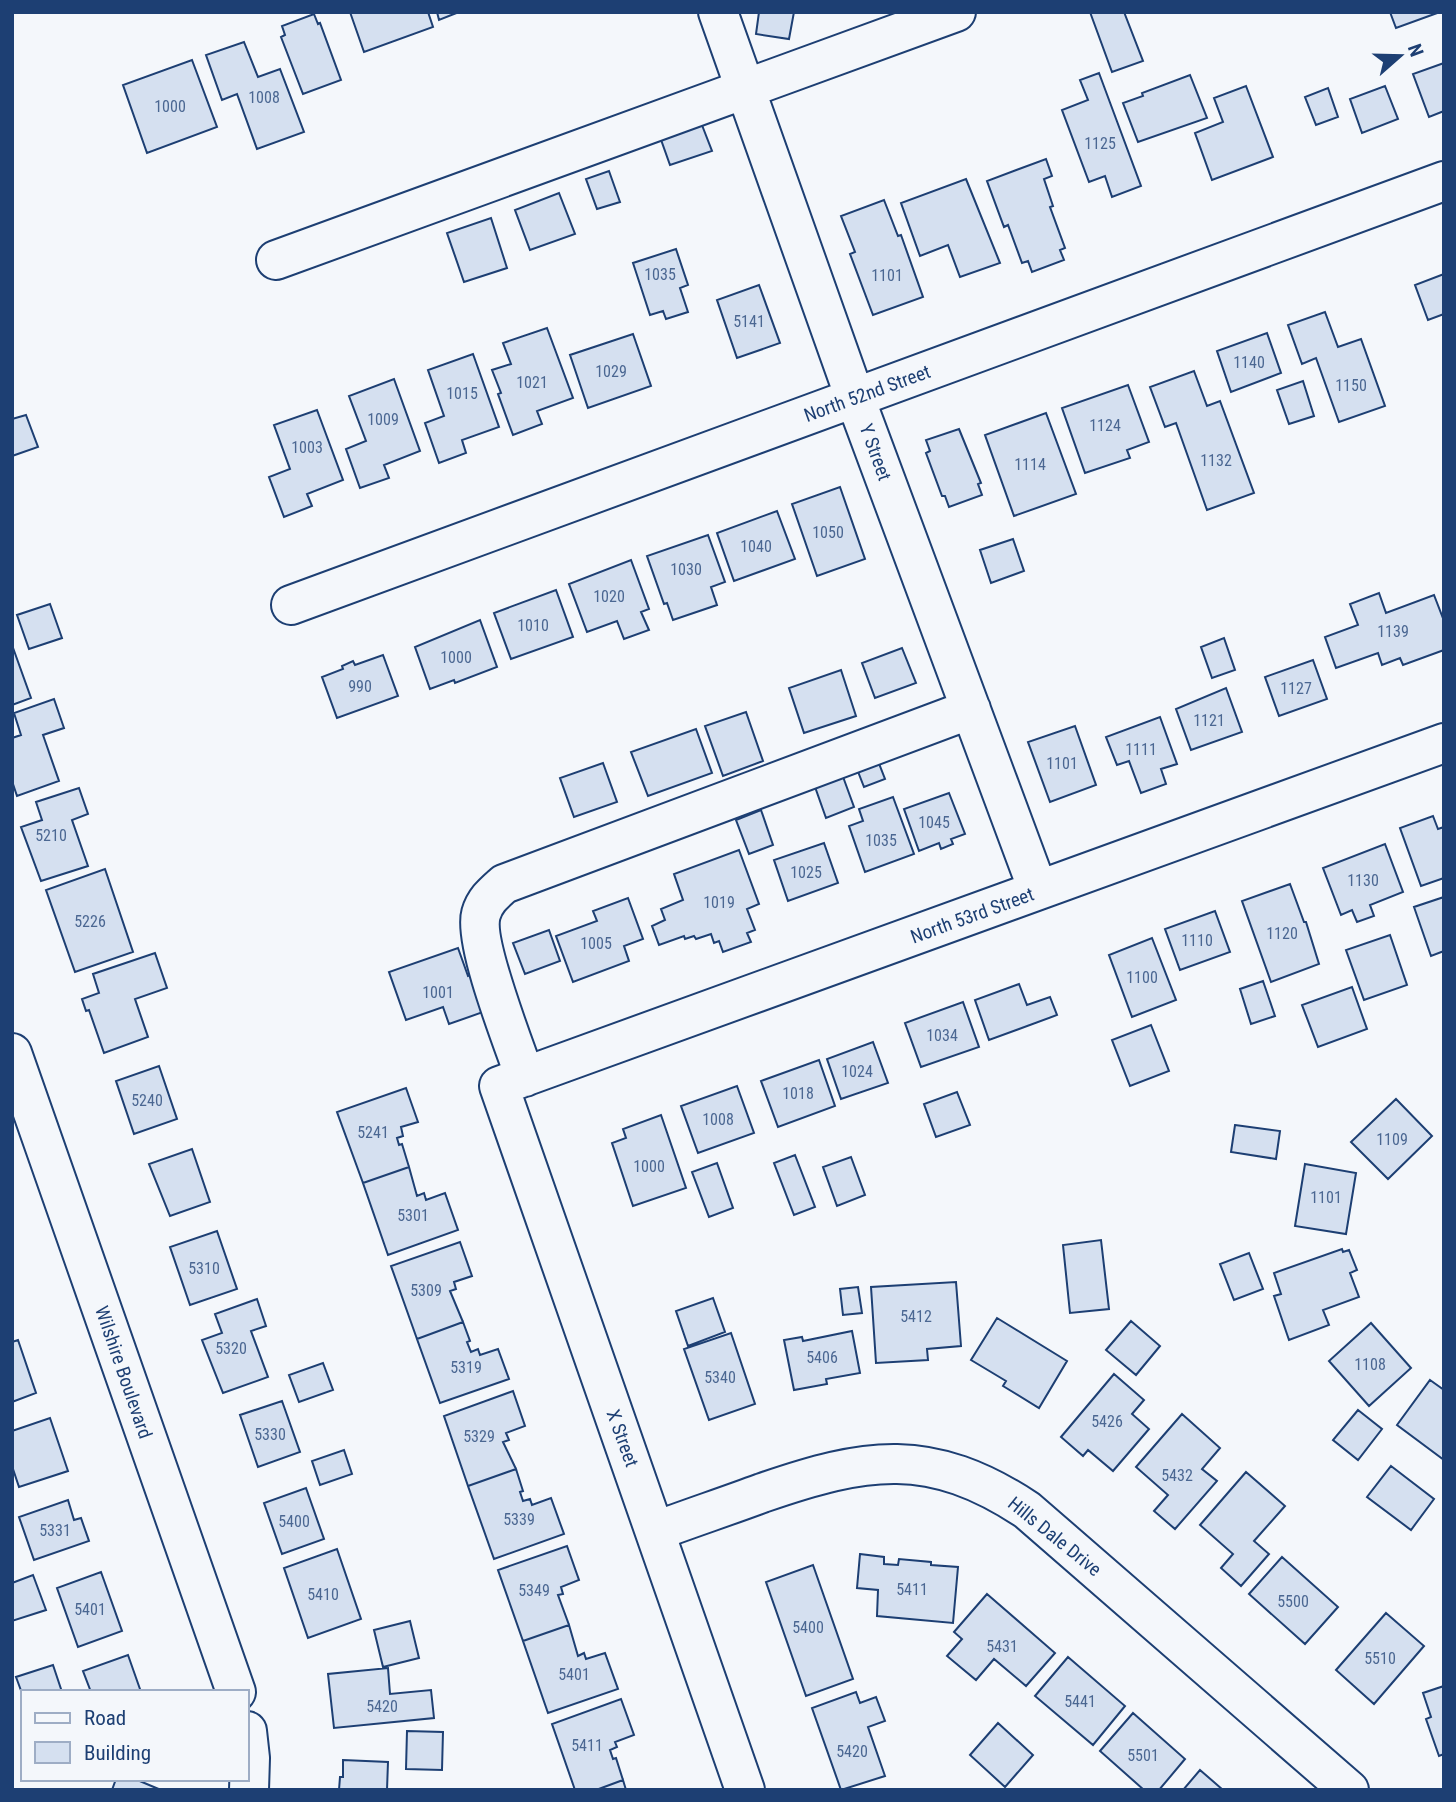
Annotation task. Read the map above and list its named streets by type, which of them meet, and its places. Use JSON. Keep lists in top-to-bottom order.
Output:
{
  "streets": {
    "street": [
      "North 52nd Street",
      "Y Street",
      "North 53rd Street",
      "Wilshire Boulevard",
      "X Street",
      "Hills Dale Drive"
    ]
  },
  "crossings": [
    ["North 52nd Street", "Y Street"],
    ["Y Street", "North 53rd Street"],
    ["Y Street", "X Street"],
    ["North 53rd Street", "X Street"],
    ["X Street", "Hills Dale Drive"]
  ],
  "house_numbers": [
    "1008",
    "1000",
    "1125",
    "1035",
    "1101",
    "5141",
    "1140",
    "1029",
    "1021",
    "1150",
    "1015",
    "1009",
    "1124",
    "1003",
    "1132",
    "1114",
    "1050",
    "1040",
    "1030",
    "1020",
    "1010",
    "1139",
    "1000",
    "990",
    "1127",
    "1121",
    "1111",
    "1101",
    "1045",
    "5210",
    "1035",
    "1025",
    "1130",
    "1019",
    "5226",
    "1120",
    "1110",
    "1005",
    "1100",
    "1001",
    "1034",
    "1024",
    "1018",
    "5240",
    "1008",
    "5241",
    "1109",
    "1000",
    "1101",
    "5301",
    "5310",
    "5309",
    "5412",
    "5320",
    "5406",
    "1108",
    "5319",
    "5340",
    "5426",
    "5330",
    "5329",
    "5432",
    "5339",
    "5400",
    "5331",
    "5411",
    "5349",
    "5410",
    "5500",
    "5401",
    "5400",
    "5431",
    "5510",
    "5401",
    "5441",
    "5420",
    "5411",
    "5420",
    "5501"
  ],
  "legend": ["Road", "Building"],
  "north": "right"
}
